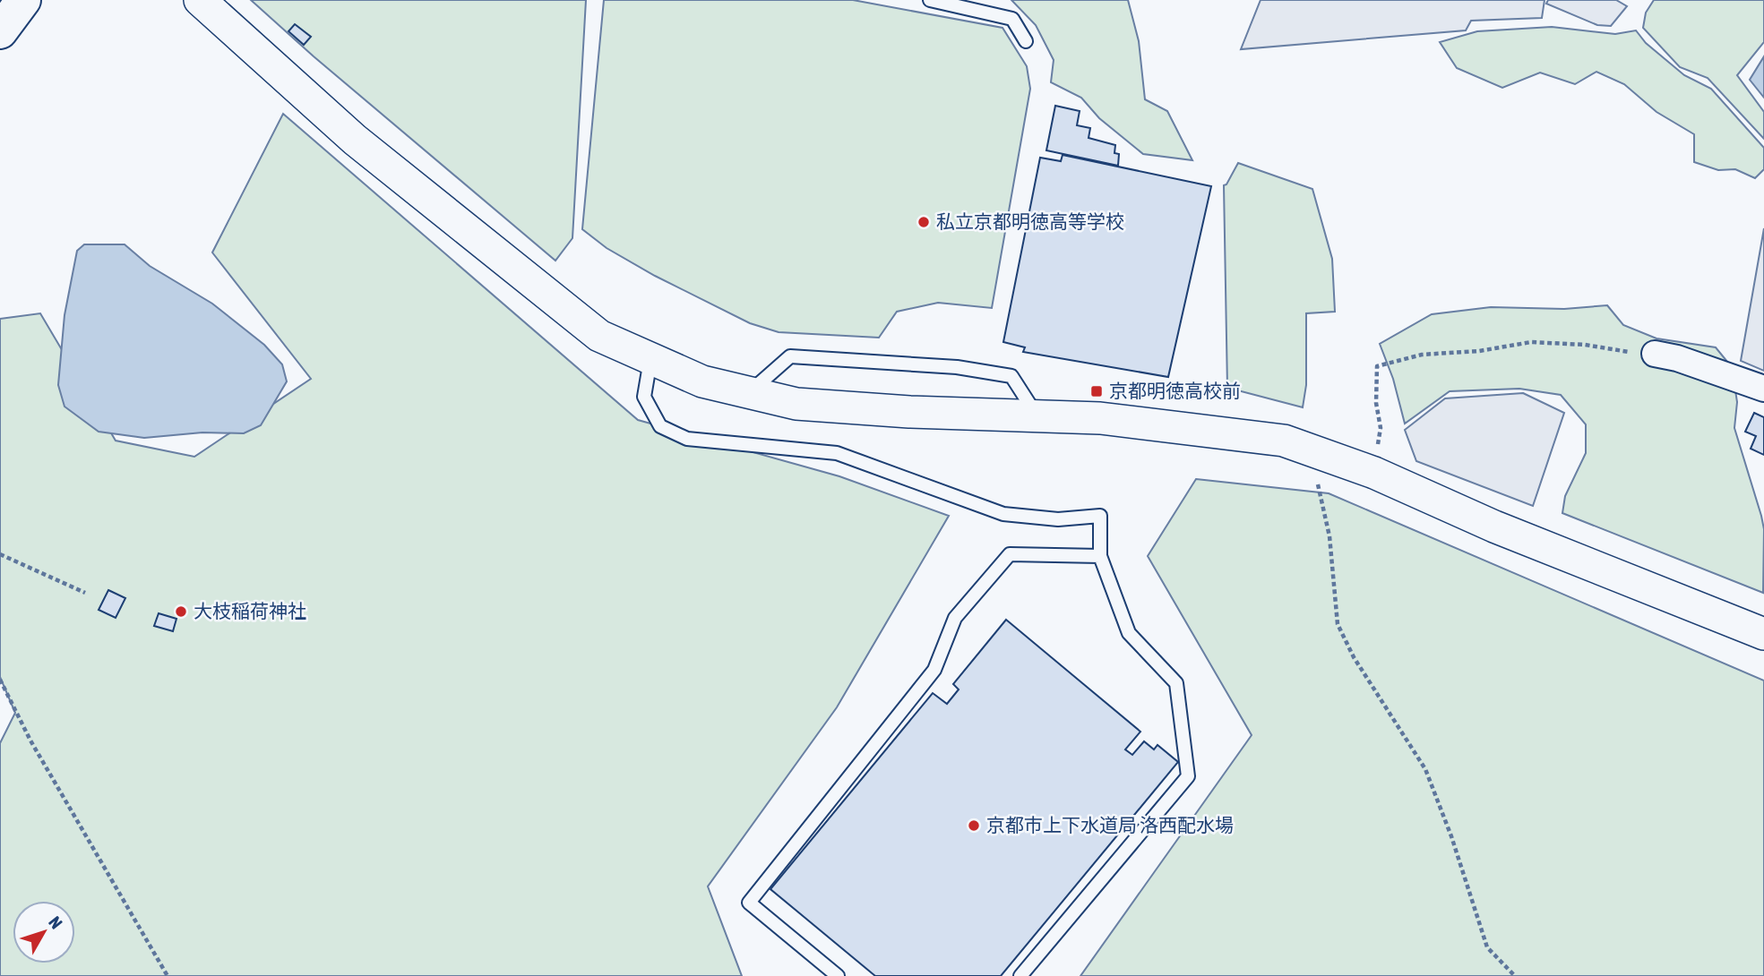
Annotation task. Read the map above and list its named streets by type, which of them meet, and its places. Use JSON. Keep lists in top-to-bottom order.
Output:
{
  "places": {
    "other": ["私立京都明徳高等学校", "大枝稲荷神社", "京都市上下水道局 洛西配水場"],
    "transit": ["京都明徳高校前"]
  },
  "north": "top right"
}
